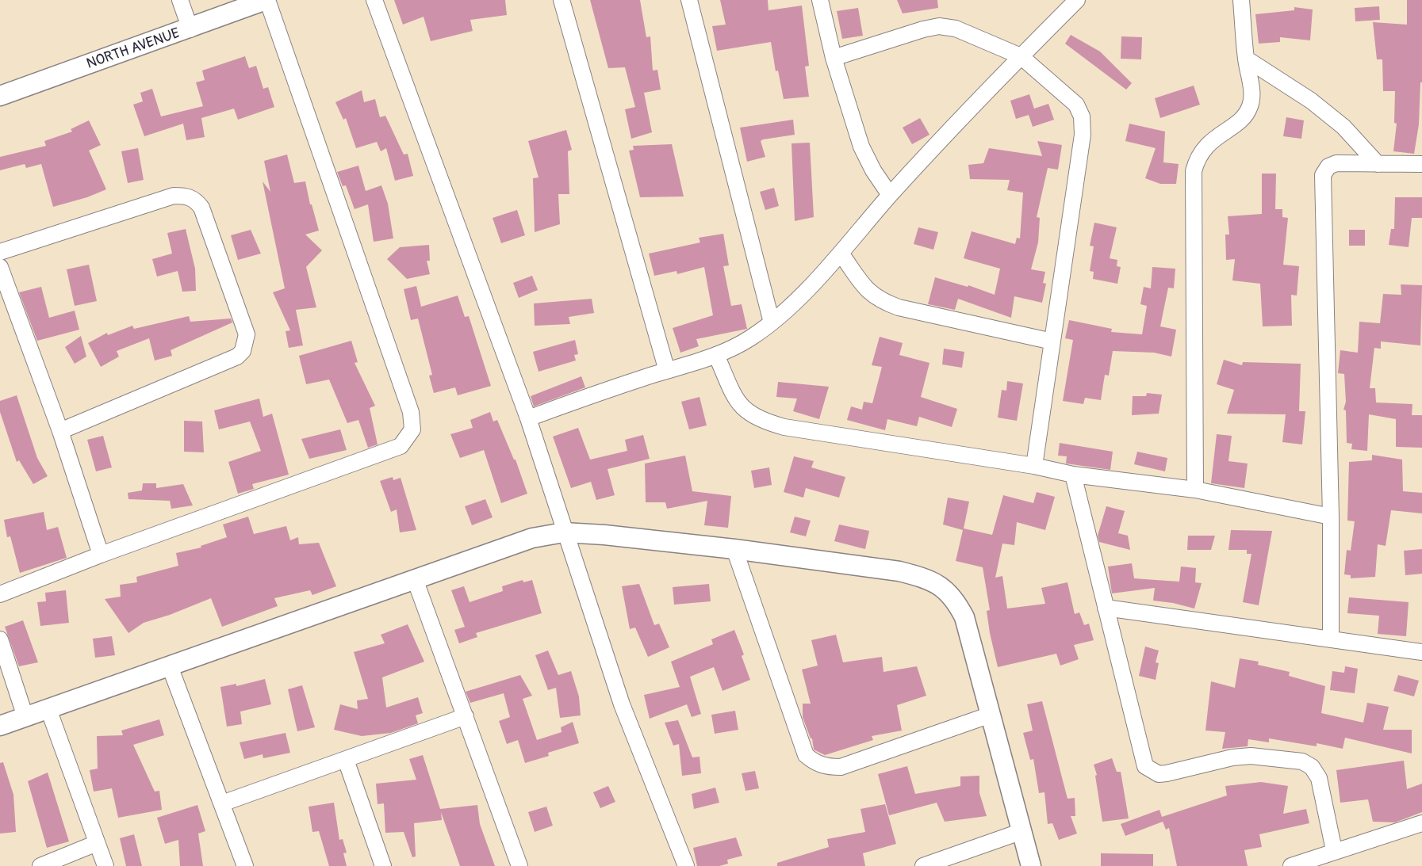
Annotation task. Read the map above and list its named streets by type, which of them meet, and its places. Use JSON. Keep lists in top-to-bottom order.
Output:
{
  "streets": {
    "street": ["NORTH AVENUE"]
  }
}
